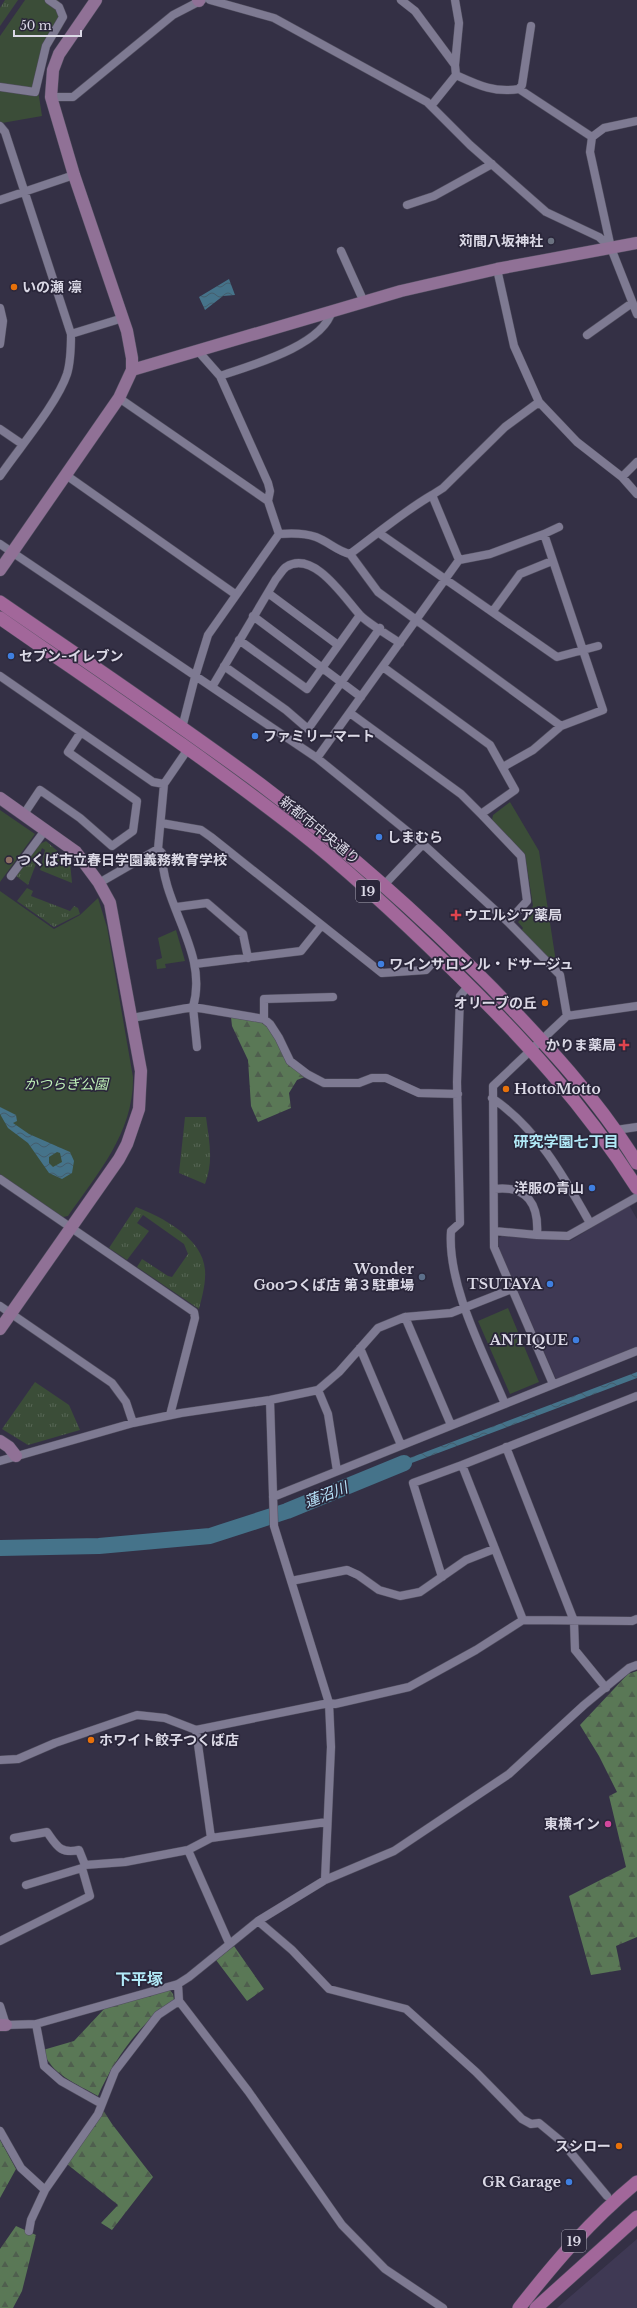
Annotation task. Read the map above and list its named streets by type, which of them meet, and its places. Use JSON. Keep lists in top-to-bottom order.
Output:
{
  "streets": {
    "main road": ["新都市中央通り", "19"]
  },
  "districts": ["研究学園七丁目", "下平塚"],
  "water": ["蓮沼川"],
  "parks": ["かつらぎ公園"],
  "places": {
    "other": [
      "苅間八坂神社",
      "いの瀬 凛",
      "セブン-イレブン",
      "ファミリーマート",
      "しまむら",
      "つくば市立春日学園義務教育学校",
      "ワインサロン ル・ドサージュ",
      "オリーブの丘",
      "HottoMotto",
      "洋服の青山",
      "Wonder Gooつくば店 第３駐車場",
      "TSUTAYA",
      "ANTIQUE",
      "ホワイト餃子つくば店",
      "東横イン",
      "スシロー",
      "GR Garage"
    ],
    "health": ["ウエルシア薬局", "かりま薬局"]
  },
  "scale_bar": "50 m"
}
